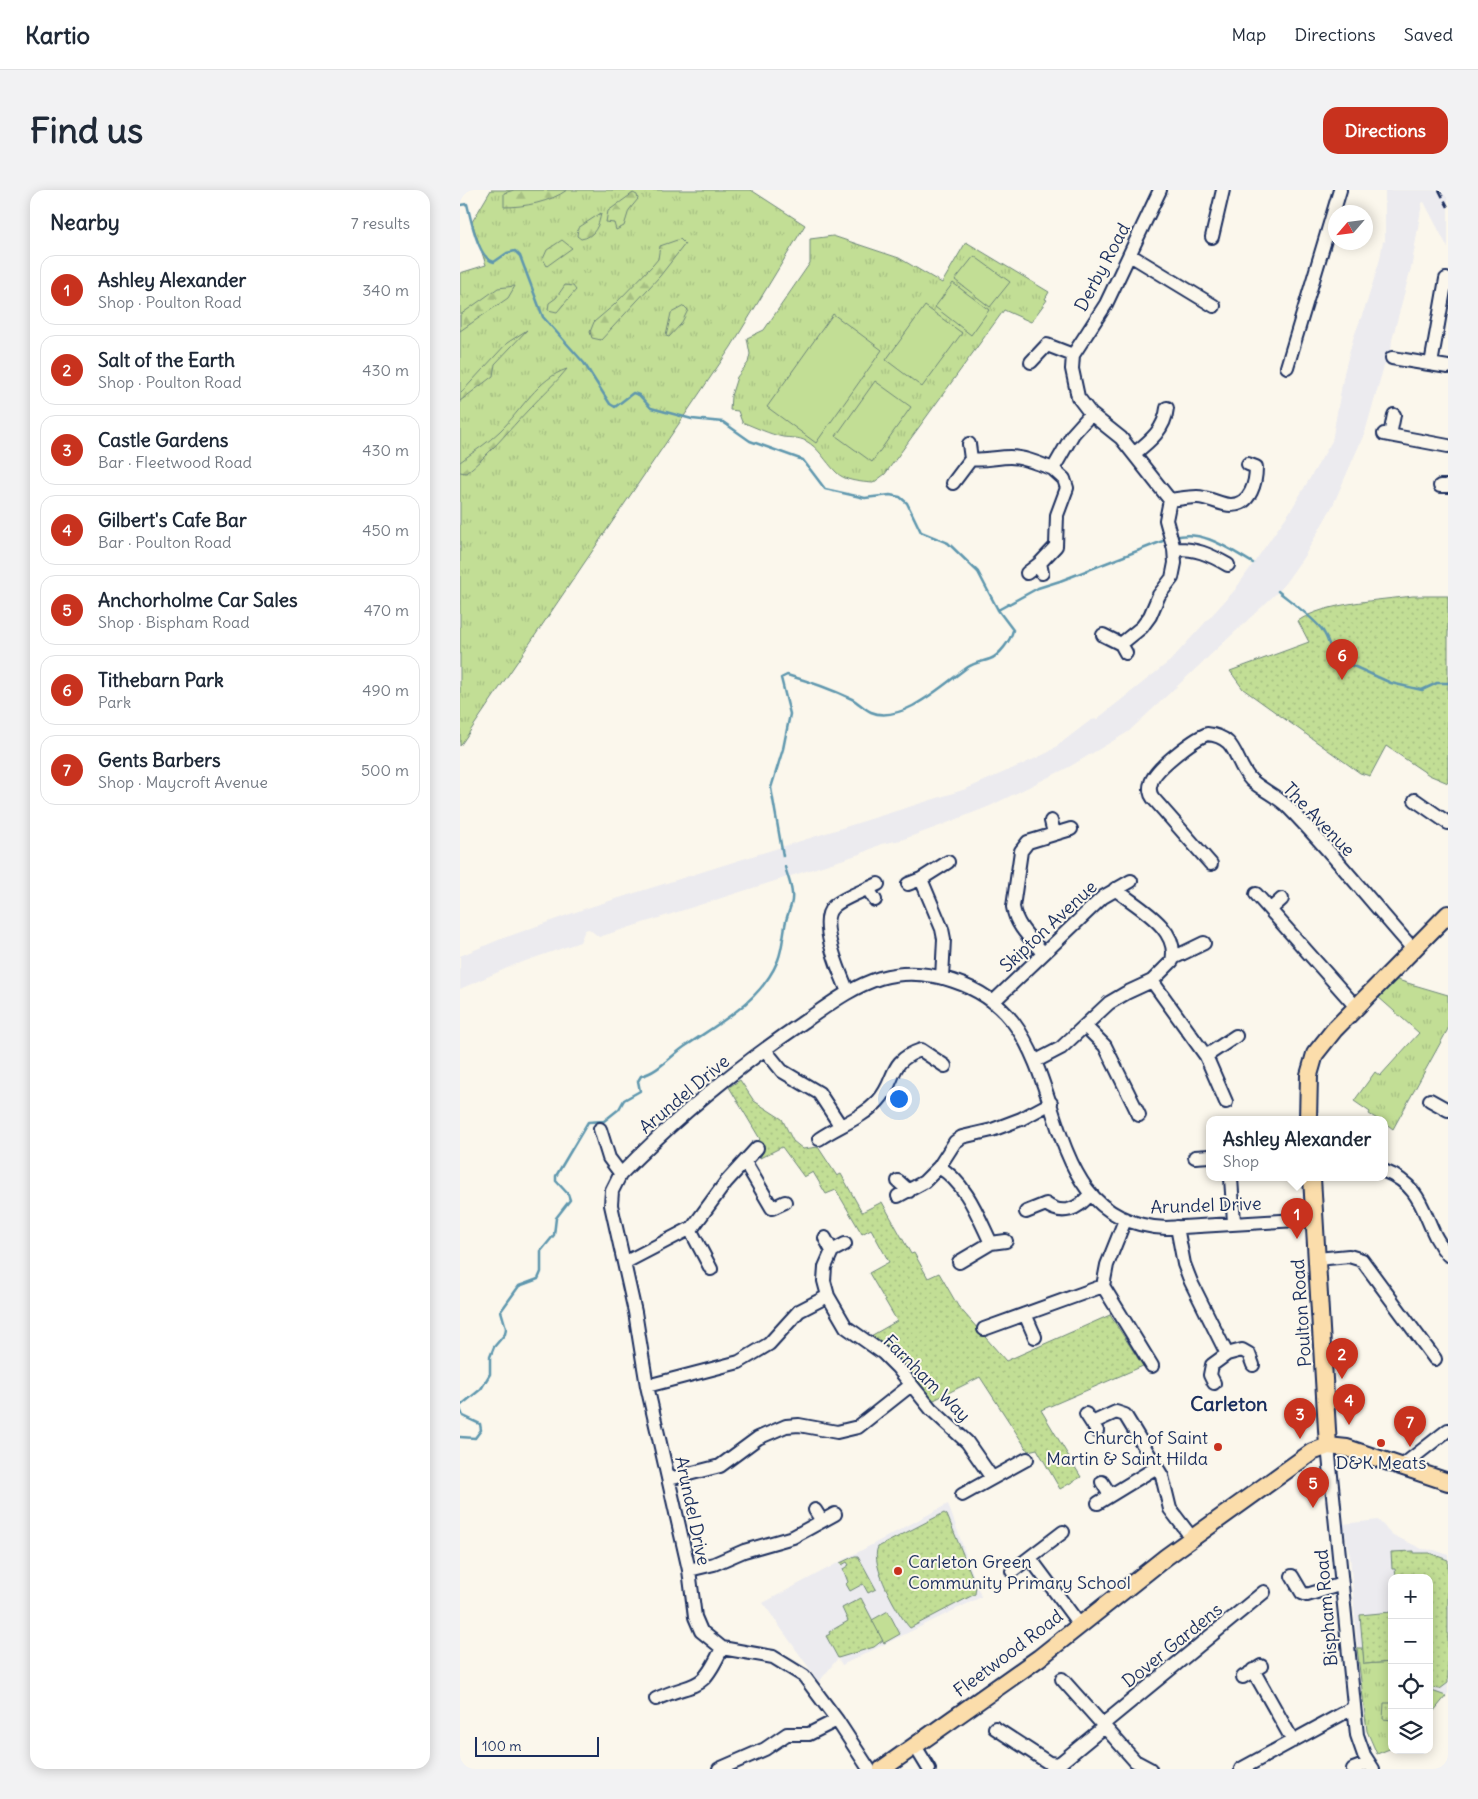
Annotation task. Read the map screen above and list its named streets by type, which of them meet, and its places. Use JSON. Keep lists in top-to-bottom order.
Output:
{
  "streets": {
    "main road": ["Poulton Road", "Fleetwood Road"],
    "street": [
      "Derby Road",
      "The Avenue",
      "Skipton Avenue",
      "Arundel Drive",
      "Farnham Way",
      "Bispham Road",
      "Dover Gardens"
    ]
  },
  "crossings": [
    ["Skipton Avenue", "Arundel Drive"],
    ["Arundel Drive", "Poulton Road"],
    ["Poulton Road", "Bispham Road"],
    ["Poulton Road", "Fleetwood Road"],
    ["Bispham Road", "Fleetwood Road"]
  ],
  "districts": ["Carleton"],
  "places": ["D&K Meats", "Church of Saint Martin & Saint Hilda", "Carleton Green Community Primary School"],
  "scale_bar": "100 m",
  "north": "bottom left",
  "page": {
    "header": "Kartio",
    "nav": ["Map", "Directions", "Saved"],
    "buttons": "Directions",
    "title": "Find us",
    "heading": ["Nearby", "7 results"],
    "list": [
      {
        "mark": "1",
        "name": "Ashley Alexander",
        "note": "Shop · Poulton Road",
        "value": "340 m"
      },
      {
        "mark": "2",
        "name": "Salt of the Earth",
        "note": "Shop · Poulton Road",
        "value": "430 m"
      },
      {
        "mark": "3",
        "name": "Castle Gardens",
        "note": "Bar · Fleetwood Road",
        "value": "430 m"
      },
      {
        "mark": "4",
        "name": "Gilbert's Cafe Bar",
        "note": "Bar · Poulton Road",
        "value": "450 m"
      },
      {
        "mark": "5",
        "name": "Anchorholme Car Sales",
        "note": "Shop · Bispham Road",
        "value": "470 m"
      },
      {
        "mark": "6",
        "name": "Tithebarn Park",
        "note": "Park",
        "value": "490 m"
      },
      {
        "mark": "7",
        "name": "Gents Barbers",
        "note": "Shop · Maycroft Avenue",
        "value": "500 m"
      }
    ],
    "pins": [
      "6",
      "1",
      "2",
      "4",
      "3",
      "7",
      "5"
    ],
    "popup": ["Ashley Alexander", "Shop"],
    "map_buttons": ["+", "−"],
    "scale": "100 m"
  }
}
